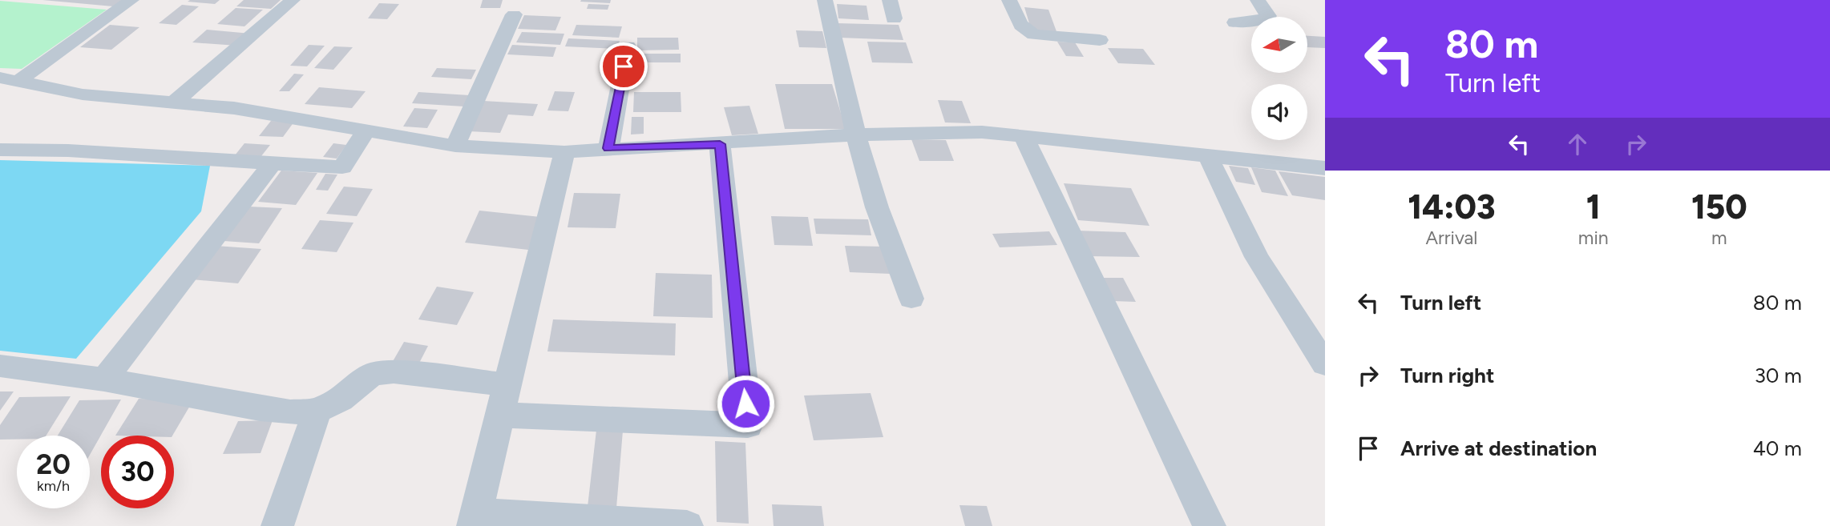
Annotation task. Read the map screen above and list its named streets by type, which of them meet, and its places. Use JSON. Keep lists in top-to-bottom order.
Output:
{
  "north": "left",
  "page": {
    "turn": ["80 m", "Turn left"],
    "eta": [
      "14:03",
      "Arrival",
      "1",
      "min",
      "150",
      "m"
    ],
    "list": [
      {
        "name": "Turn left",
        "value": "80 m"
      },
      {
        "name": "Turn right",
        "value": "30 m"
      },
      {
        "name": "Arrive at destination",
        "value": "40 m"
      }
    ],
    "speed": "20 km/h",
    "limit": "30"
  }
}
